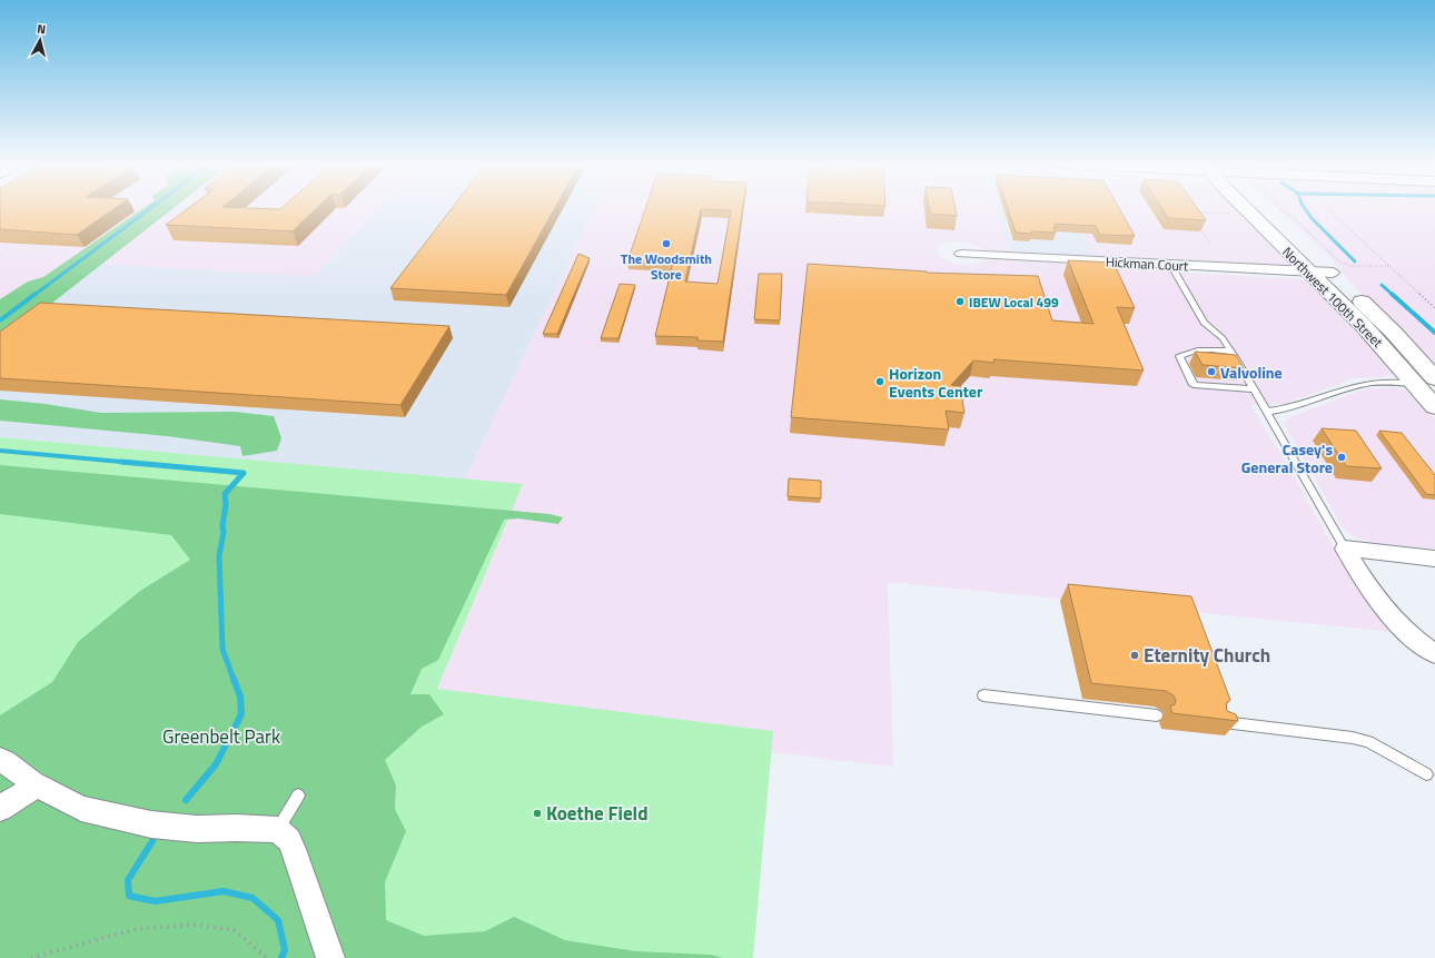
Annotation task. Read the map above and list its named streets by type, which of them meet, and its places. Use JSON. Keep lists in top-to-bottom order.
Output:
{
  "streets": {
    "main road": ["Northwest 100th Street"],
    "street": ["Hickman Court"]
  },
  "crossings": [
    ["Hickman Court", "Northwest 100th Street"]
  ],
  "parks": ["Greenbelt Park"],
  "places": [
    "The Woodsmith Store",
    "IBEW Local 499",
    "Valvoline",
    "Horizon Events Center",
    "Casey's General Store",
    "Eternity Church",
    "Koethe Field"
  ],
  "north": "top"
}
